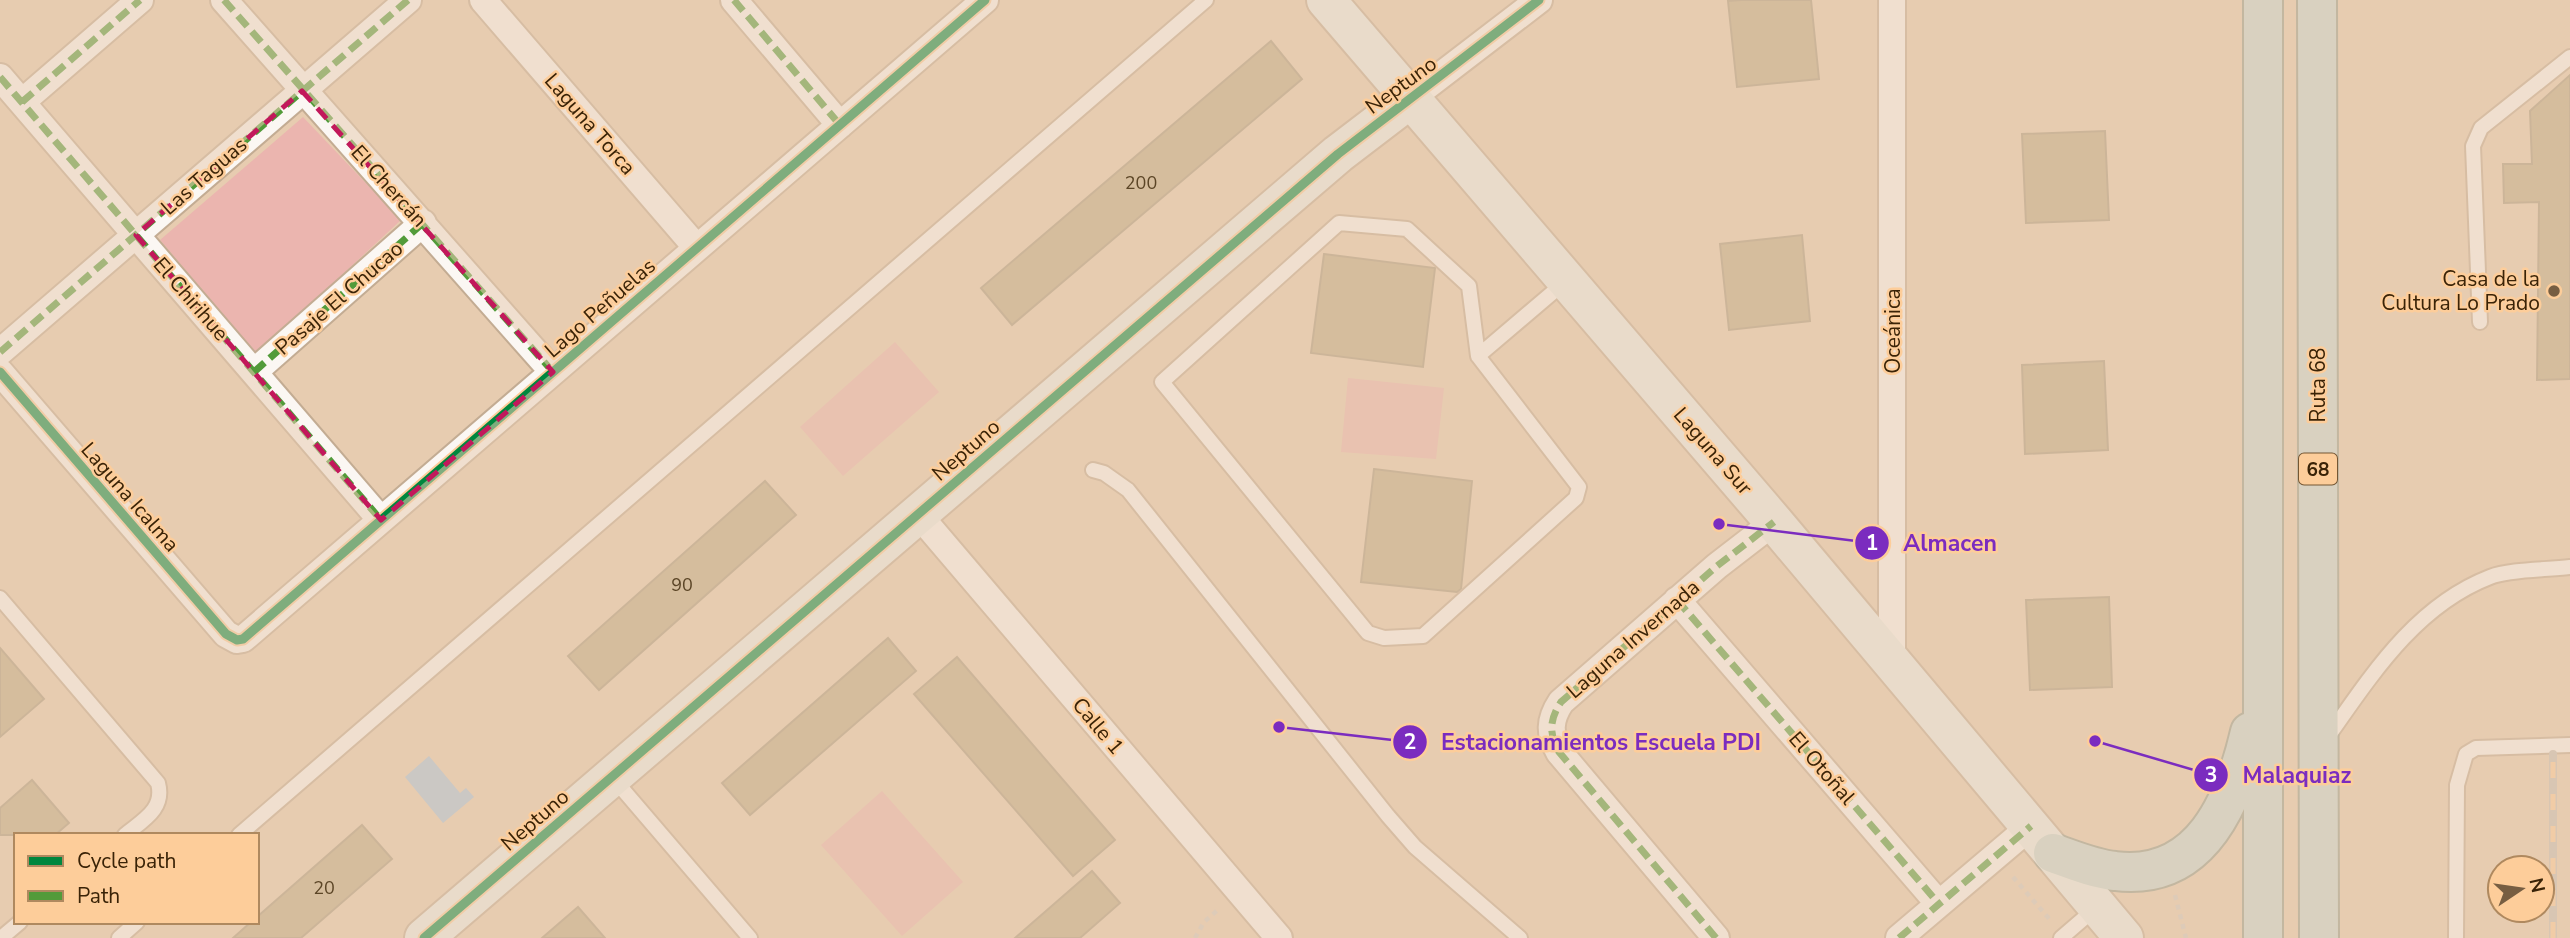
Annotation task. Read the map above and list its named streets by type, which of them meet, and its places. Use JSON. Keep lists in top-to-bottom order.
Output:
{
  "streets": {
    "highway": ["Ruta 68", "68"],
    "street": [
      "Neptuno",
      "Laguna Torca",
      "Las Taguas",
      "El Chercán",
      "Pasaje El Chucao",
      "El Chirihue",
      "Lago Peñuelas",
      "Oceánica",
      "Laguna Sur",
      "Laguna Icalma",
      "Laguna Invernada",
      "Calle 1",
      "El Otoñal"
    ]
  },
  "crossings": [
    ["Neptuno", "Laguna Sur"],
    ["Neptuno", "Calle 1"],
    ["Laguna Torca", "Lago Peñuelas"],
    ["Las Taguas", "El Chercán"],
    ["Las Taguas", "El Chirihue"],
    ["El Chercán", "Pasaje El Chucao"],
    ["El Chercán", "Lago Peñuelas"],
    ["Pasaje El Chucao", "El Chirihue"],
    ["El Chirihue", "Lago Peñuelas"],
    ["Lago Peñuelas", "Laguna Icalma"],
    ["Oceánica", "Laguna Sur"],
    ["Laguna Sur", "Laguna Invernada"],
    ["Laguna Invernada", "El Otoñal"]
  ],
  "places": [
    "Casa de la Cultura Lo Prado",
    "Almacen",
    "Estacionamientos Escuela PDI",
    "Malaquiaz"
  ],
  "house_numbers": ["200", "90", "20"],
  "legend": ["Cycle path", "Path"],
  "north": "right"
}
